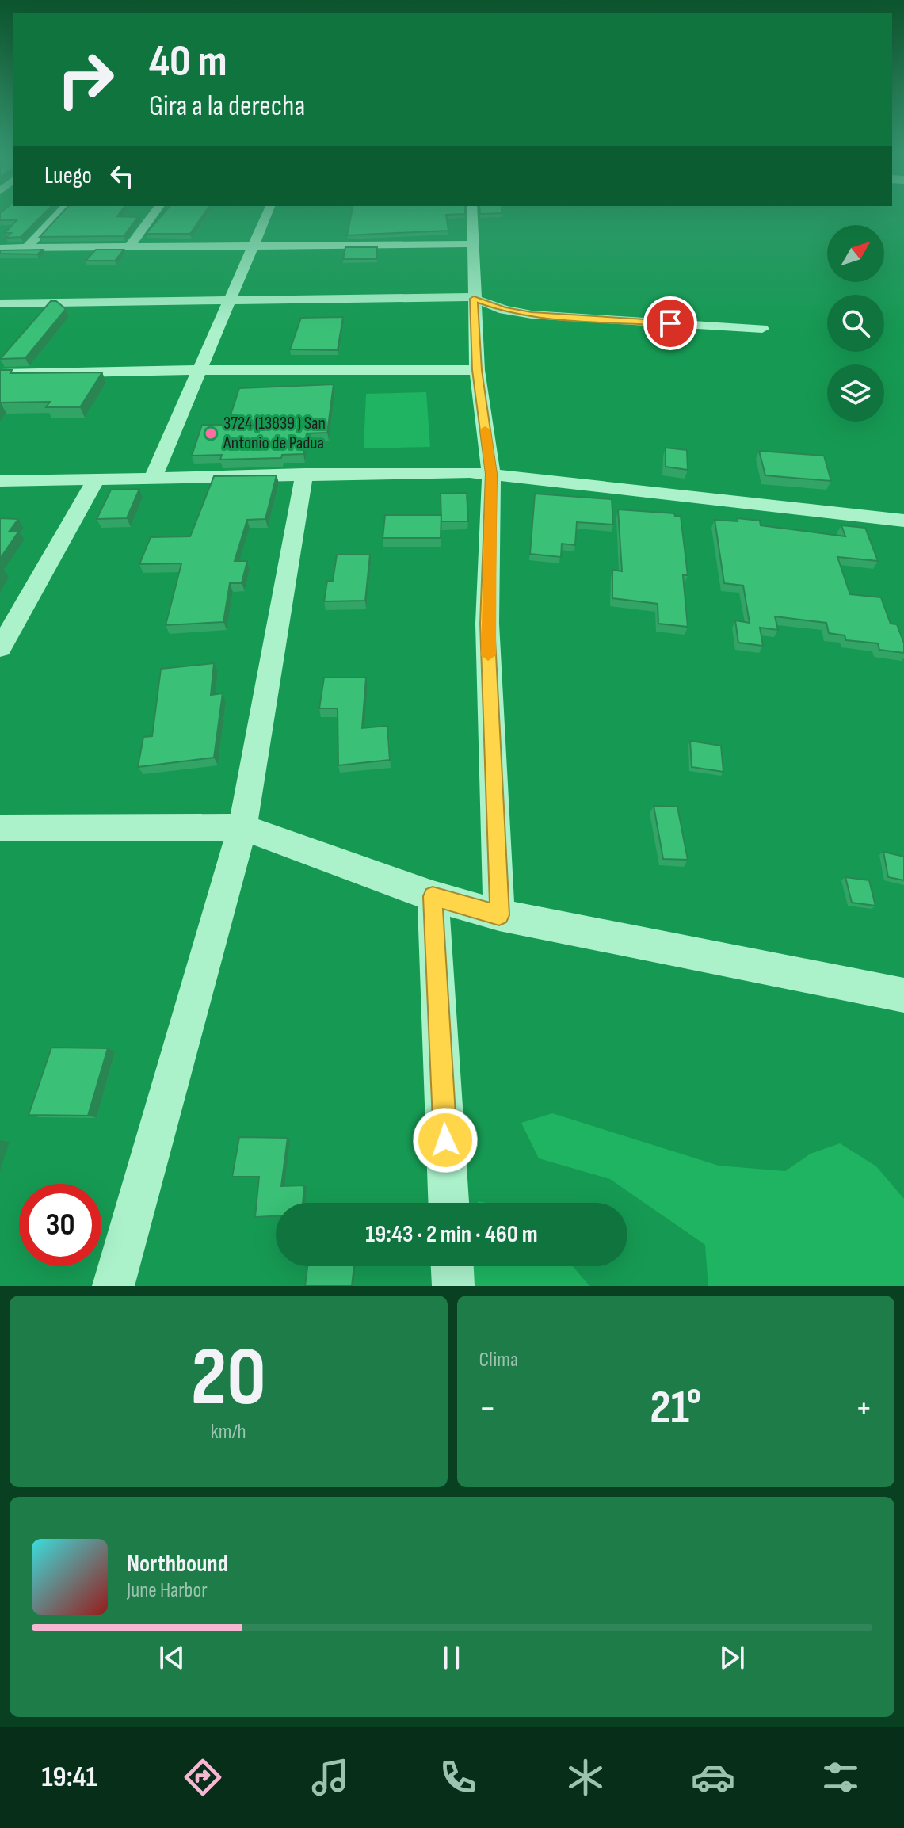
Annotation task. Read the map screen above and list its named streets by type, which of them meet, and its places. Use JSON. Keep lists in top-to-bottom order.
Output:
{
  "places": ["3724 (13839 ) San Antonio de Padua"],
  "north": "top right",
  "page": {
    "turn": ["40 m", "Gira a la derecha"],
    "then": "Luego",
    "limit": "30",
    "trip": "19:43 · 2 min · 460 m",
    "tile": [
      ["20", "km/h"],
      "Clima"
    ],
    "heat": ["−", "21°", "+"],
    "song": ["Northbound", "June Harbor"],
    "tabs": "19:41"
  }
}
